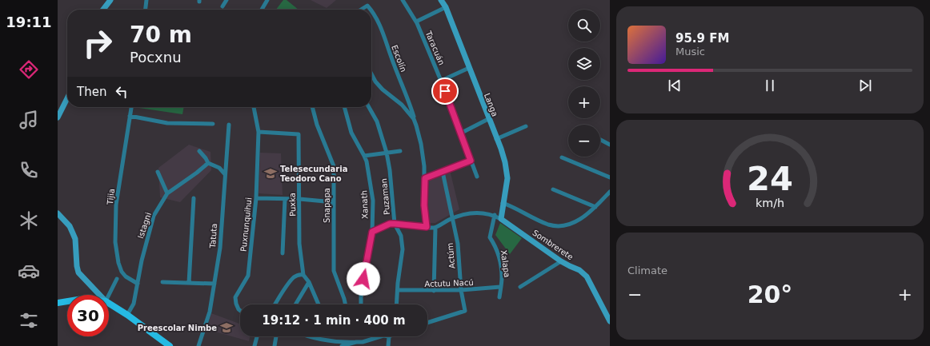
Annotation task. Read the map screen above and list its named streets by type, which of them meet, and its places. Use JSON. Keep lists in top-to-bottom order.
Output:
{
  "streets": {
    "street": [
      "Taracuán",
      "Escolín",
      "Langa",
      "Tijia",
      "Puzaman",
      "Puxka",
      "Xanath",
      "Snapapa",
      "Puxnunquihui",
      "Istagni",
      "Tatuta",
      "Sombrerete",
      "Actúm",
      "Xalapa",
      "Actutu Nacú"
    ]
  },
  "crossings": [
    ["Langa", "Sombrerete"],
    ["Tijia", "Istagni"],
    ["Puzaman", "Actutu Nacú"],
    ["Puxka", "Puxnunquihui"],
    ["Actúm", "Actutu Nacú"],
    ["Xalapa", "Actutu Nacú"]
  ],
  "places": {
    "school or university": ["Telesecundaria Teodoro Cano", "Preescolar Nimbe"]
  },
  "page": {
    "tabs": "19:11",
    "map_buttons": ["+", "−"],
    "turn": ["70 m", "Pocxnu"],
    "song": ["95.9 FM", "Music"],
    "then": "Then",
    "tile": "Climate",
    "heat": ["−", "20°", "+"],
    "limit": "30",
    "trip": "19:12 · 1 min · 400 m",
    "gauge": ["24", "km/h"]
  }
}
